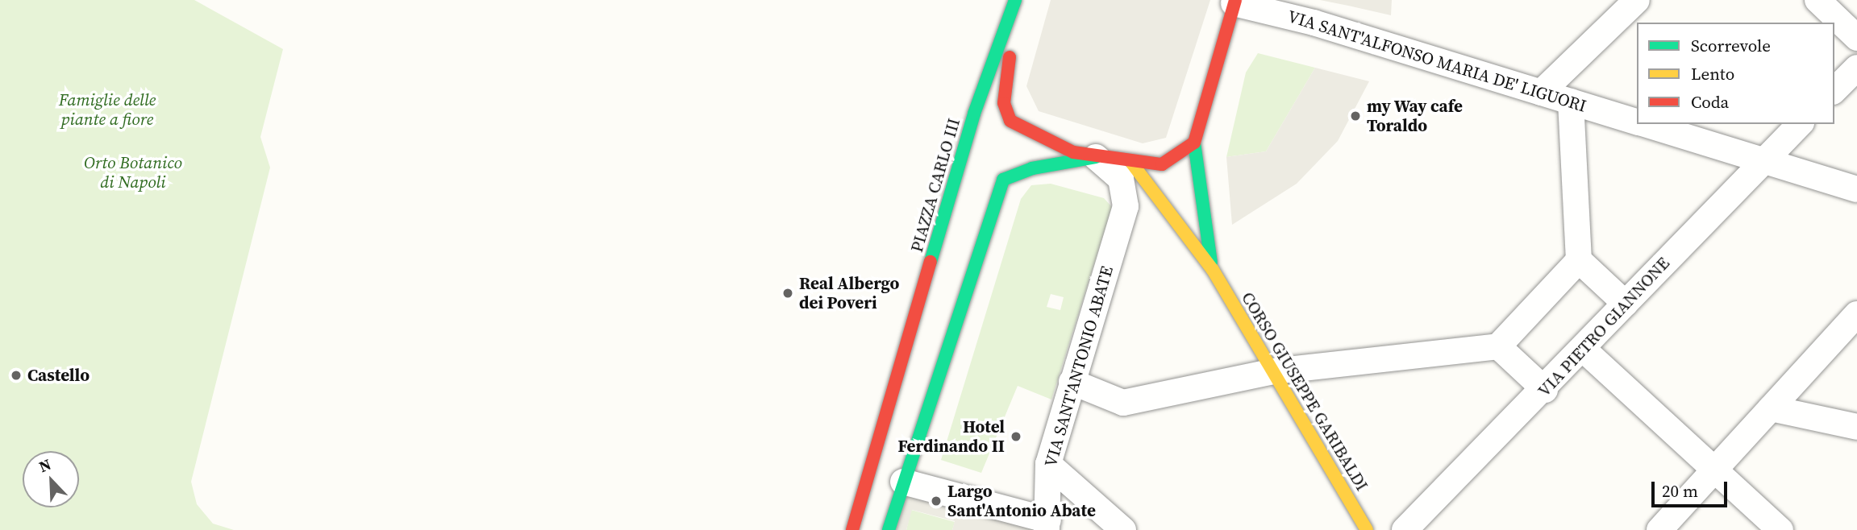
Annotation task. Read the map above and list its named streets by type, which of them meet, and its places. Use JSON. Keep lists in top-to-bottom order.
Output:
{
  "streets": {
    "main road": ["PIAZZA CARLO III", "CORSO GIUSEPPE GARIBALDI"],
    "street": ["VIA SANT'ALFONSO MARIA DE' LIGUORI", "VIA PIETRO GIANNONE", "VIA SANT'ANTONIO ABATE"]
  },
  "crossings": [
    ["VIA SANT'ALFONSO MARIA DE' LIGUORI", "VIA PIETRO GIANNONE"],
    ["PIAZZA CARLO III", "VIA SANT'ANTONIO ABATE"],
    ["PIAZZA CARLO III", "CORSO GIUSEPPE GARIBALDI"]
  ],
  "parks": ["Famiglie delle piante a fiore", "Orto Botanico di Napoli"],
  "places": [
    "my Way cafe Toraldo",
    "Real Albergo dei Poveri",
    "Castello",
    "Hotel Ferdinando II",
    "Largo Sant'Antonio Abate"
  ],
  "legend": ["Scorrevole", "Lento", "Coda"],
  "scale_bar": "20 m",
  "north": "top left"
}
